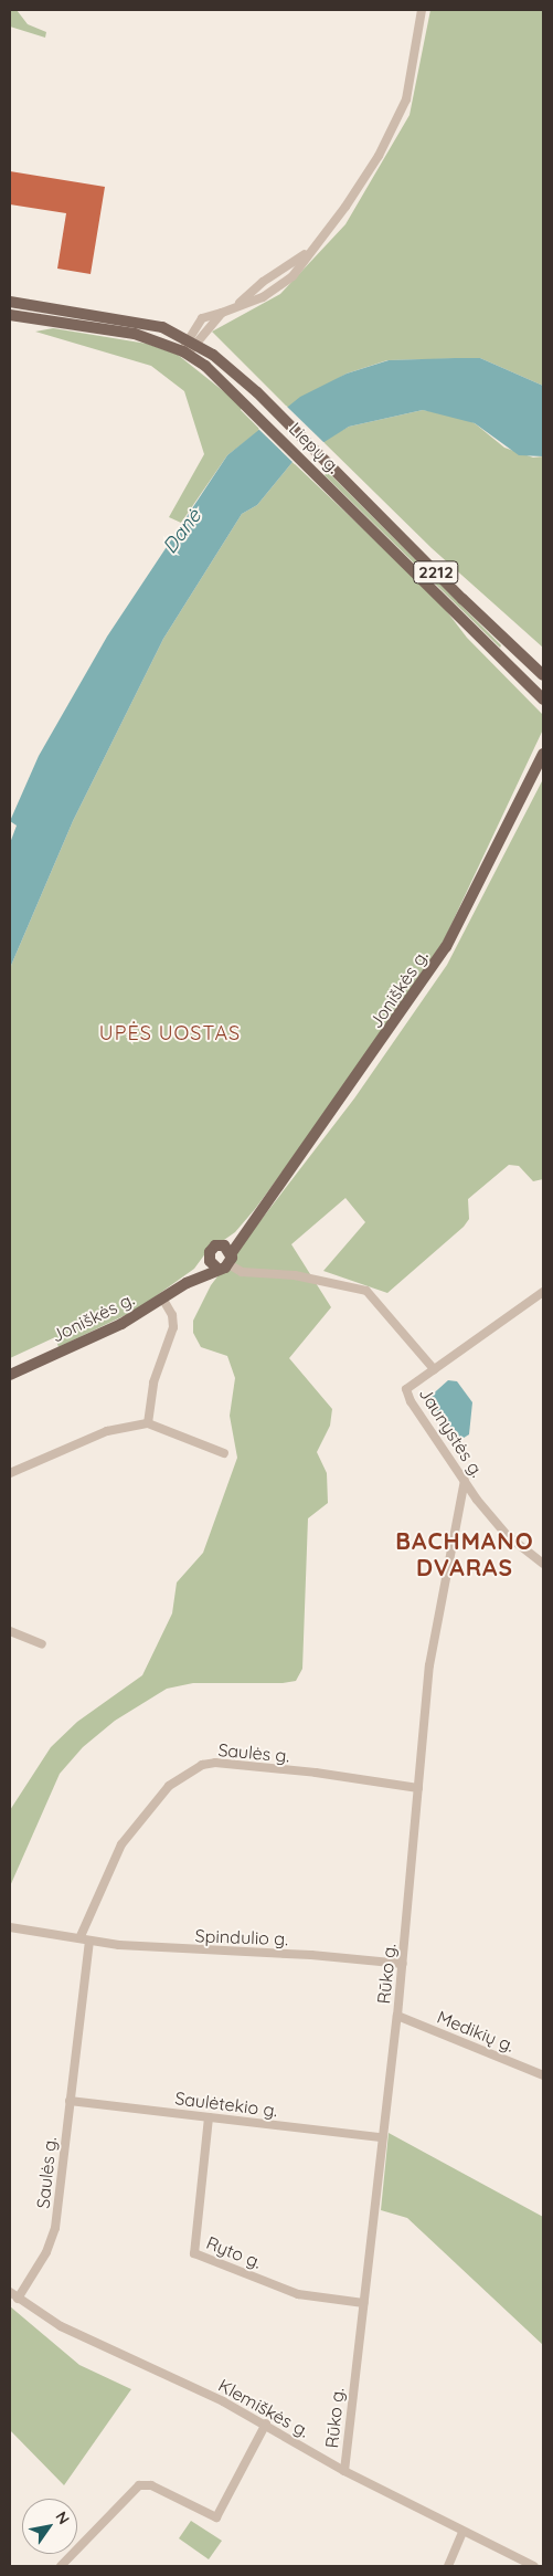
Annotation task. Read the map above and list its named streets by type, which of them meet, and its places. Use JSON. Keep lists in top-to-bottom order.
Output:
{
  "streets": {
    "main road": ["Liepų g.", "2212", "Joniškės g."],
    "street": [
      "Jaunystės g.",
      "Saulės g.",
      "Spindulio g.",
      "Rūko g.",
      "Medikių g.",
      "Saulėtekio g.",
      "Ryto g.",
      "Klemiškės g."
    ]
  },
  "crossings": [
    ["Jaunystės g.", "Rūko g."],
    ["Saulės g.", "Spindulio g."],
    ["Saulės g.", "Rūko g."],
    ["Saulės g.", "Saulėtekio g."],
    ["Saulės g.", "Klemiškės g."],
    ["Spindulio g.", "Rūko g."],
    ["Rūko g.", "Medikių g."],
    ["Rūko g.", "Saulėtekio g."],
    ["Rūko g.", "Ryto g."],
    ["Rūko g.", "Klemiškės g."],
    ["Saulėtekio g.", "Ryto g."]
  ],
  "districts": ["UPĖS UOSTAS", "BACHMANO DVARAS"],
  "water": ["Danė"],
  "north": "top right"
}
